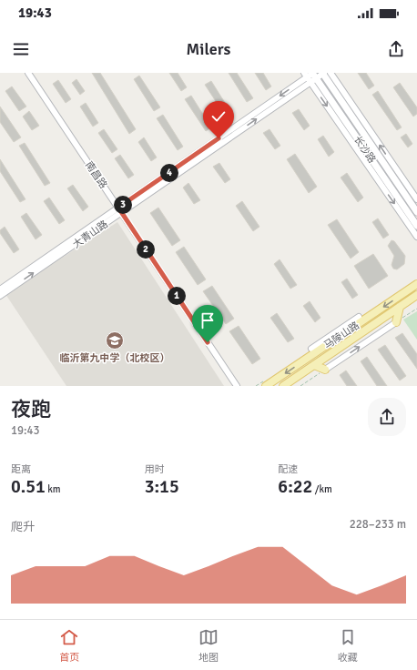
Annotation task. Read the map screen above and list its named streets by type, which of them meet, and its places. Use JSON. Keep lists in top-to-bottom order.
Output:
{
  "streets": {
    "main road": ["长沙路", "马陵山路"],
    "street": ["南昌路", "大青山路"]
  },
  "crossings": [
    ["长沙路", "大青山路"],
    ["南昌路", "大青山路"]
  ],
  "places": {
    "school or university": ["临沂第九中学（北校区）"]
  },
  "page": {
    "status": "19:43",
    "header": "Milers",
    "pins": [
      "4",
      "3",
      "2",
      "1"
    ],
    "heading": ["夜跑", "19:43"],
    "stats": [
      ["距离", "0.51 km"],
      ["用时", "3:15"],
      ["配速", "6:22 /km"]
    ],
    "chart": ["爬升", "228–233 m"],
    "tabs": ["首页", "地图", "收藏"]
  }
}
